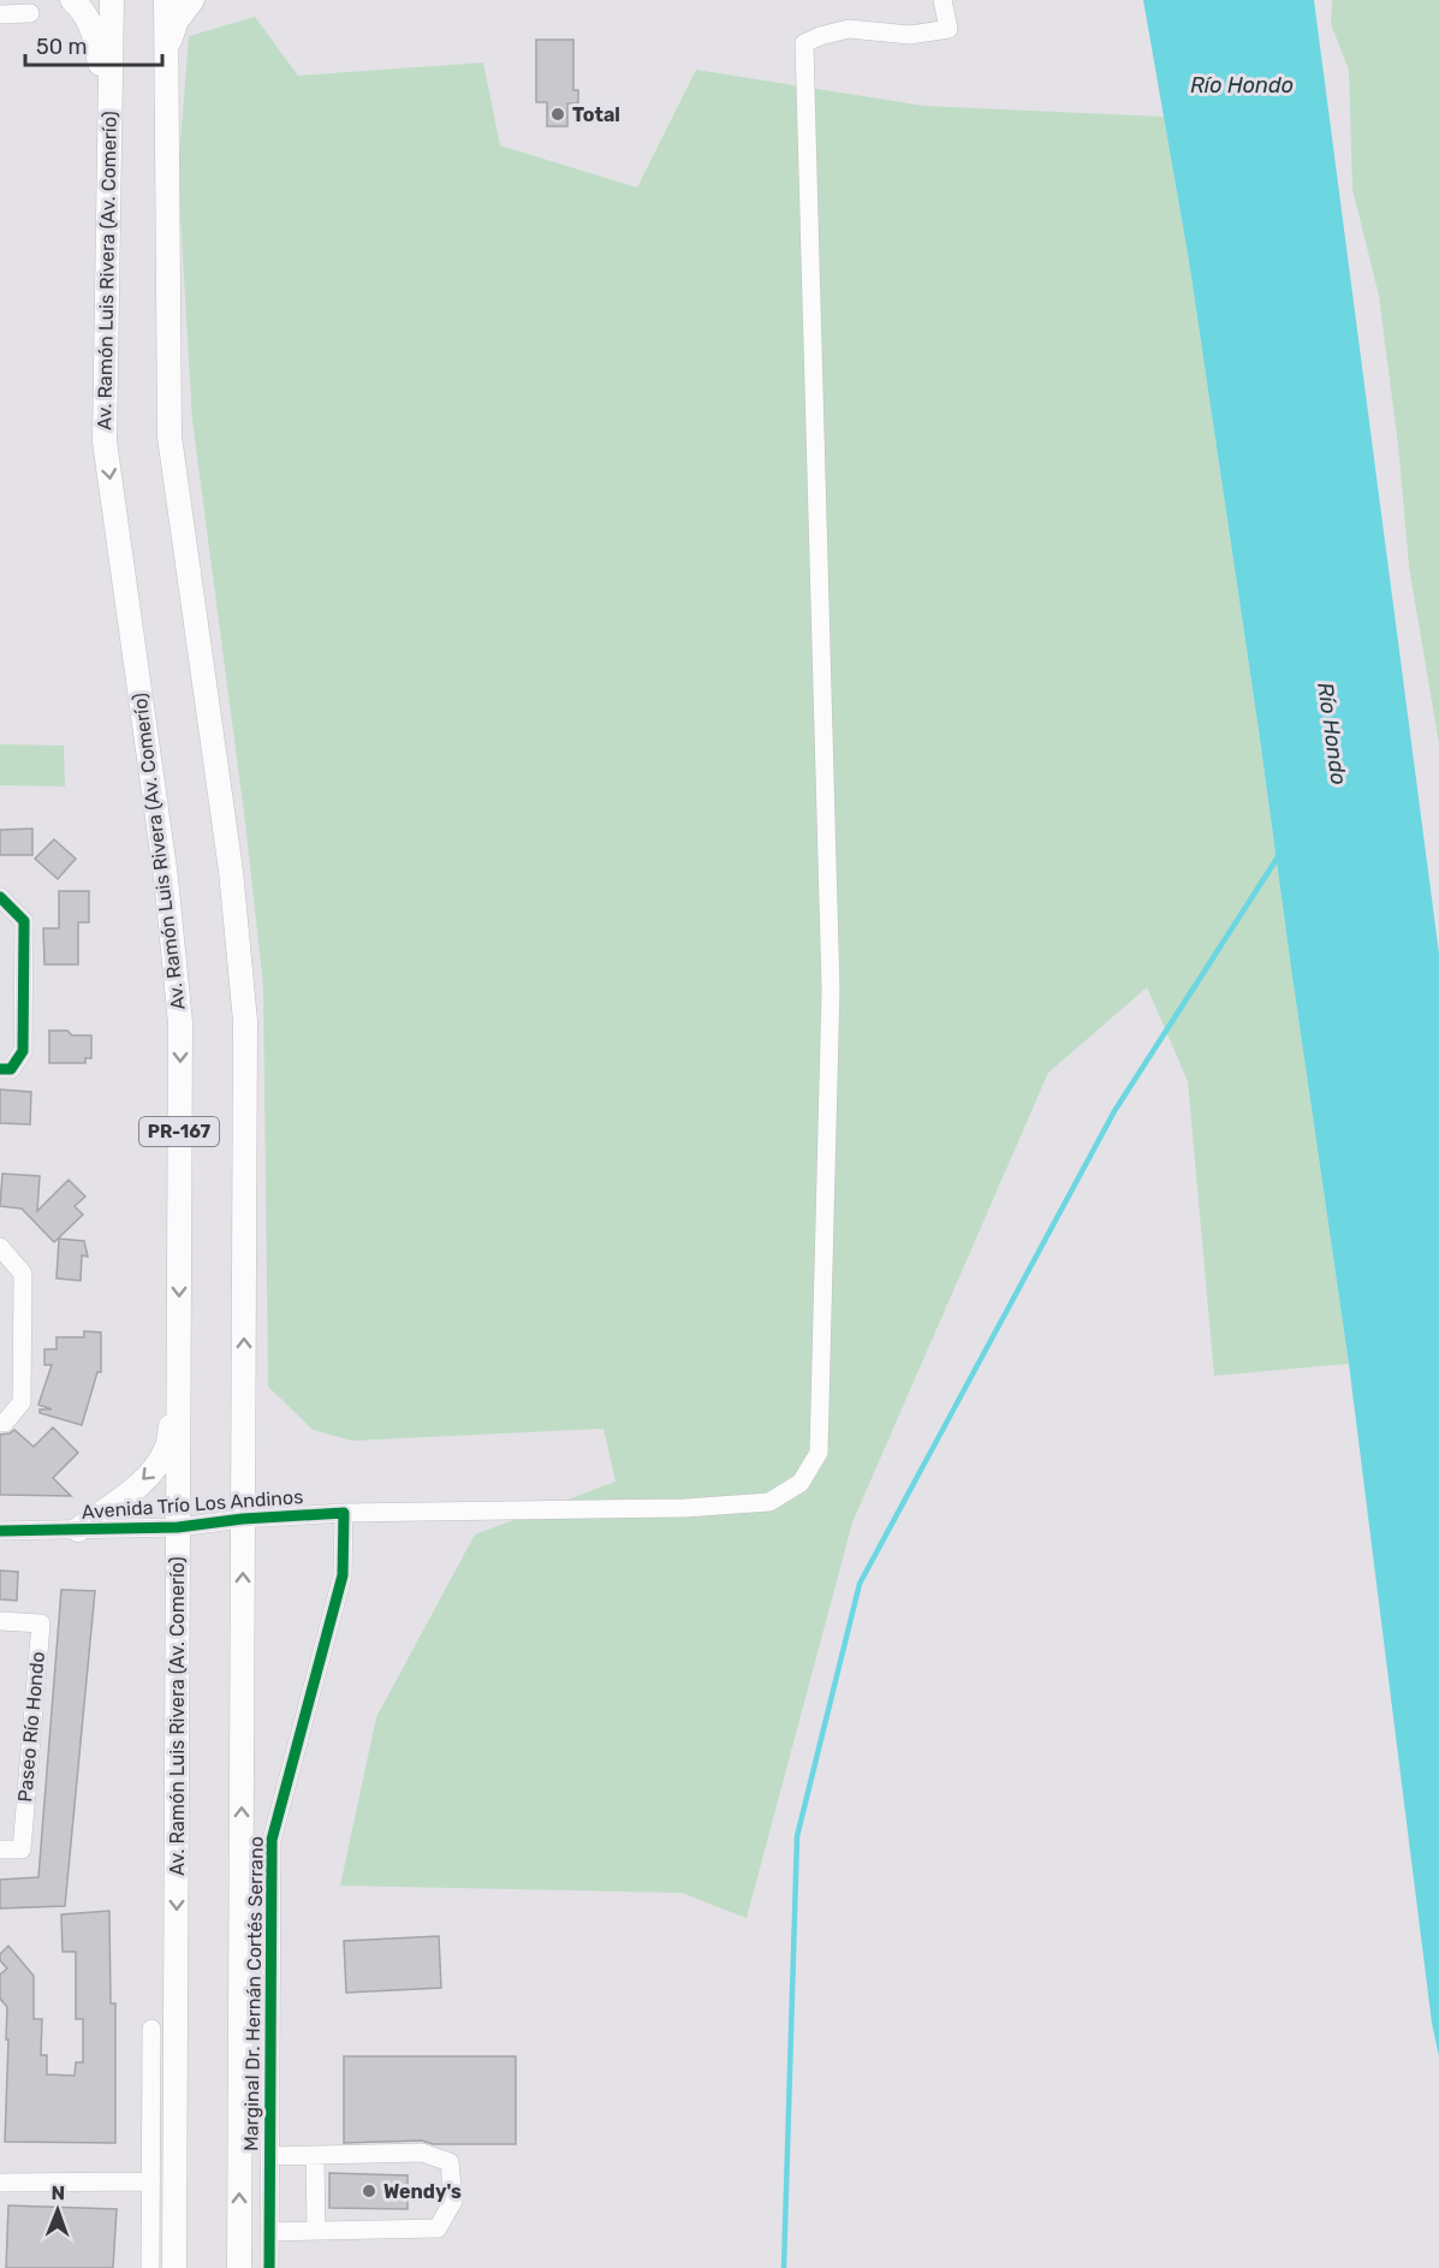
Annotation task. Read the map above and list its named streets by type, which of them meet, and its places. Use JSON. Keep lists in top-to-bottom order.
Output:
{
  "streets": {
    "main road": ["Av. Ramón Luis Rivera (Av. Comerío)", "PR-167"],
    "street": ["Avenida Trío Los Andinos", "Paseo Río Hondo", "Marginal Dr. Hernán Cortés Serrano"]
  },
  "crossings": [
    ["Av. Ramón Luis Rivera (Av. Comerío)", "Avenida Trío Los Andinos"],
    ["PR-167", "Avenida Trío Los Andinos"],
    ["Avenida Trío Los Andinos", "Marginal Dr. Hernán Cortés Serrano"]
  ],
  "water": ["Río Hondo"],
  "places": ["Total", "Wendy's"],
  "scale_bar": "50 m",
  "north": "top"
}
